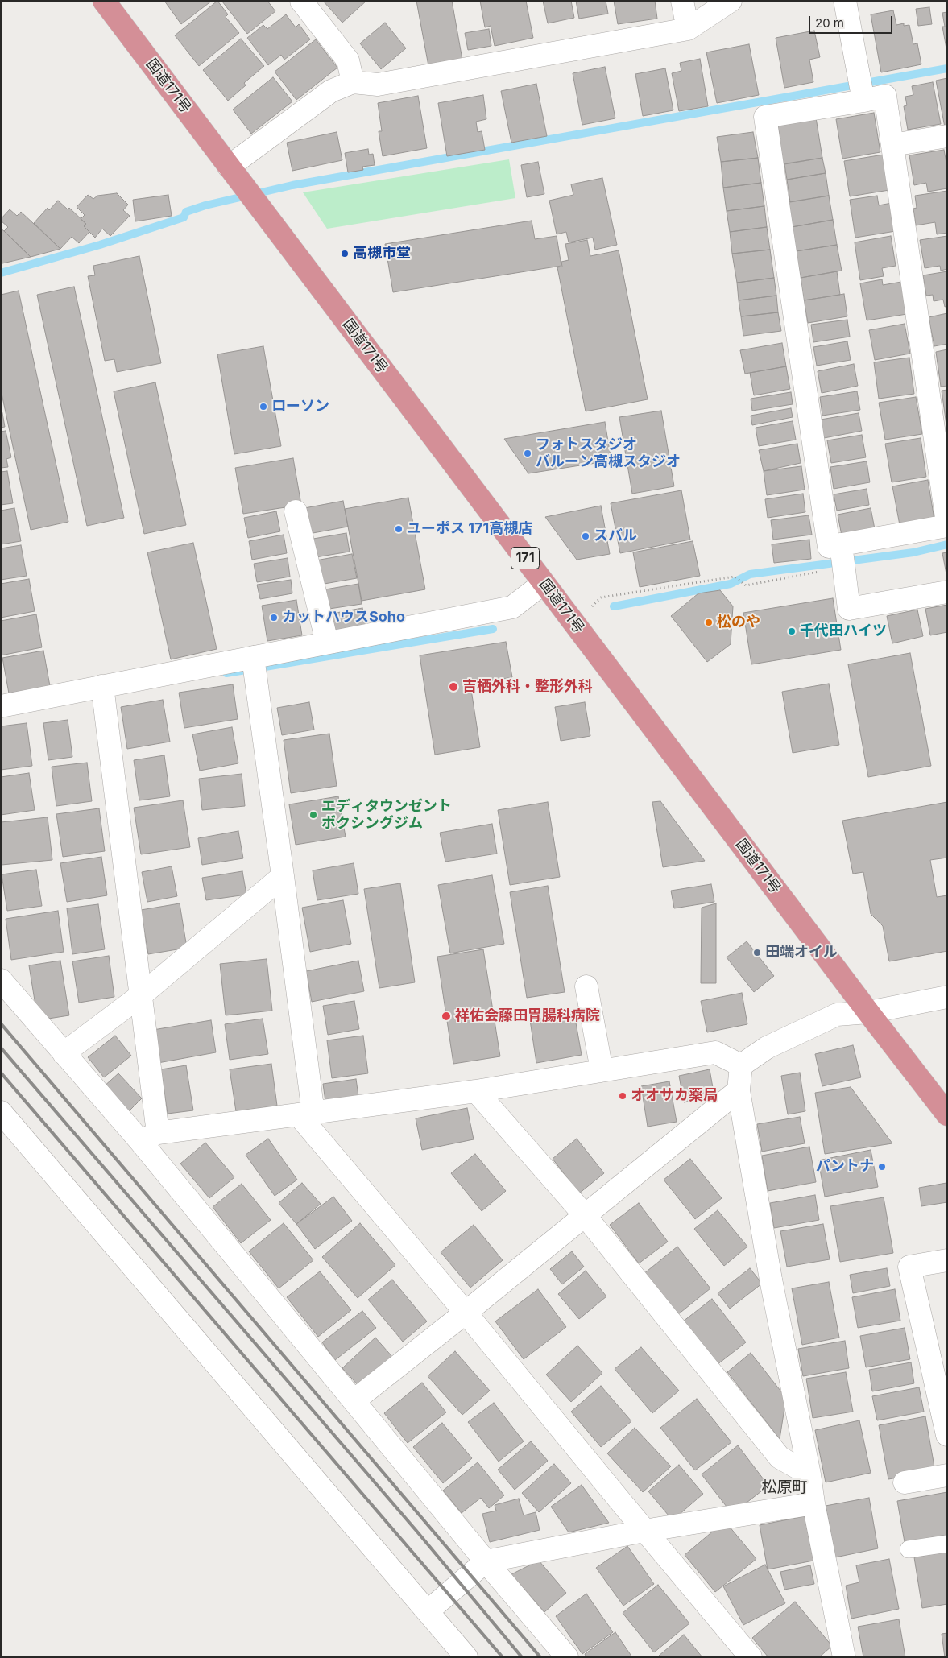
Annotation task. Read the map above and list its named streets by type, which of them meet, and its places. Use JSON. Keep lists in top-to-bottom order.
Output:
{
  "streets": {
    "highway": ["国道171号", "171"]
  },
  "districts": ["松原町"],
  "places": [
    "高槻市堂",
    "ローソン",
    "フォトスタジオ バルーン高槻スタジオ",
    "ユーポス 171高槻店",
    "スバル",
    "カットハウスSoho",
    "松のや",
    "千代田ハイツ",
    "吉栖外科・整形外科",
    "エディタウンゼント ボクシングジム",
    "田端オイル",
    "祥佑会藤田胃腸科病院",
    "オオサカ薬局",
    "パントナ"
  ],
  "scale_bar": "20 m"
}
